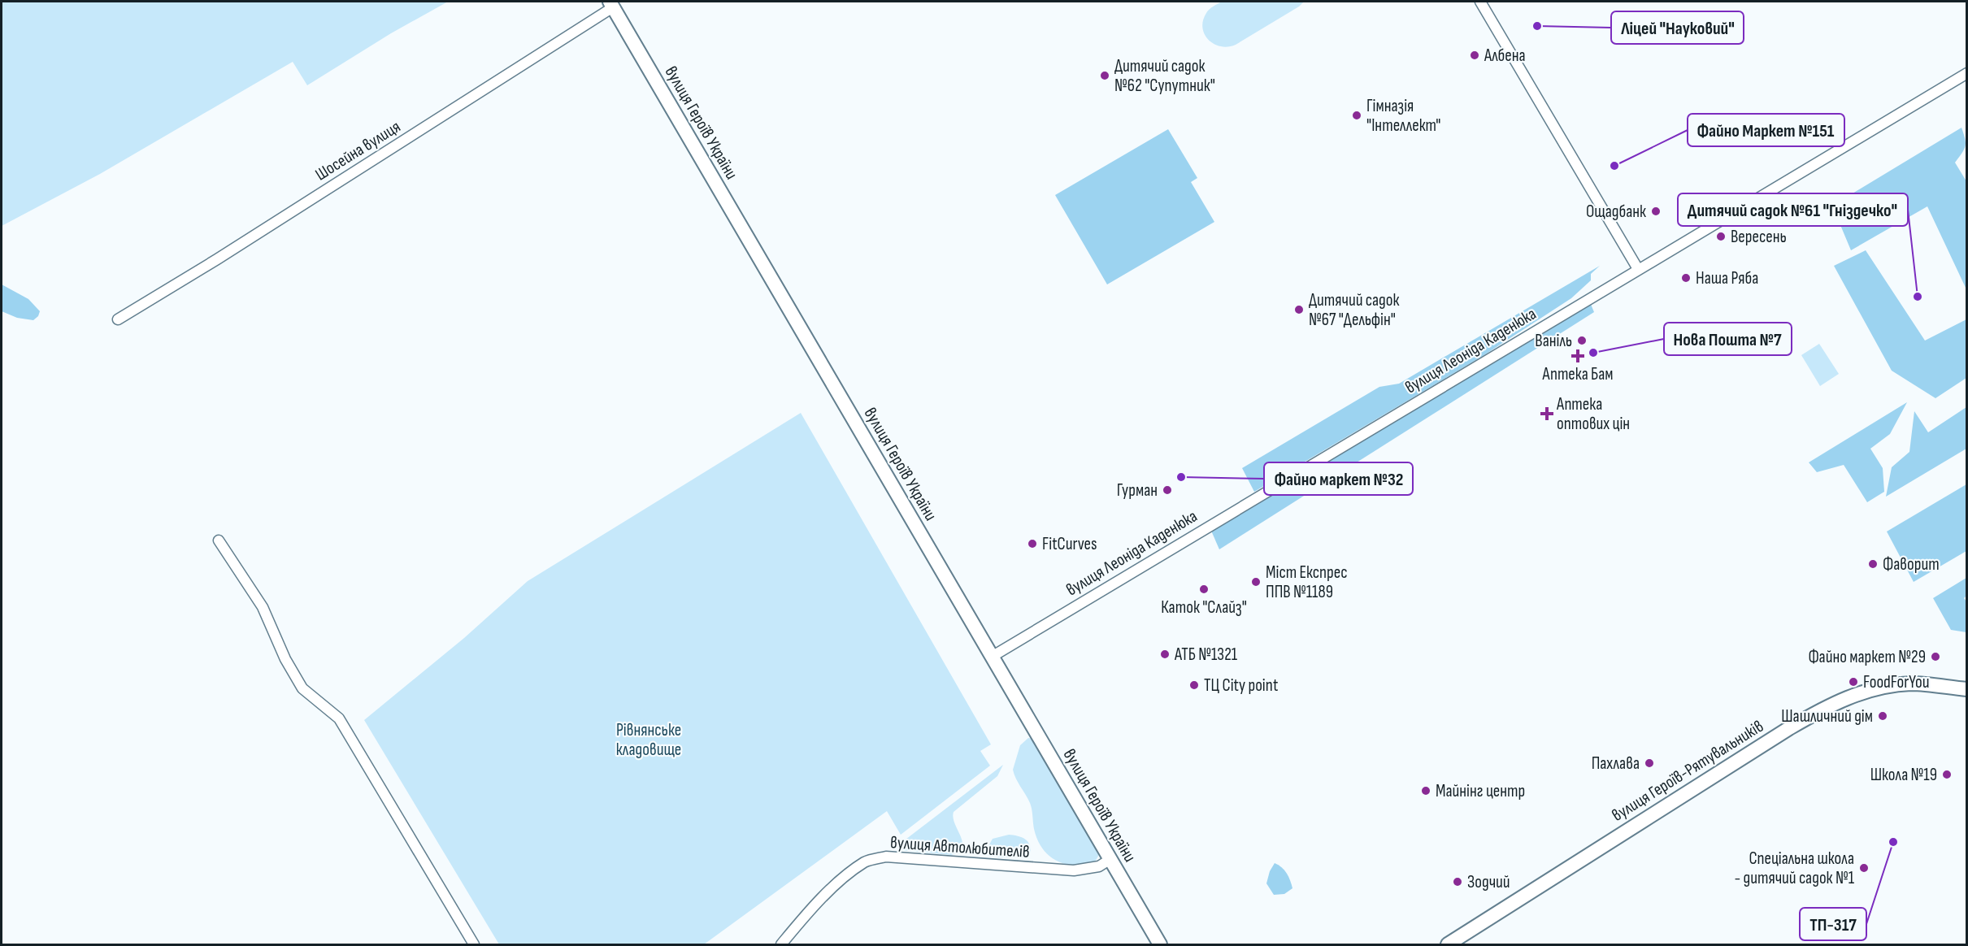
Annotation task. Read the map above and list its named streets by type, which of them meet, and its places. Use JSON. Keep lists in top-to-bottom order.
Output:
{
  "streets": {
    "main road": ["вулиця Героїв України", "вулиця Героїв-Рятувальників"],
    "street": ["Шосейна вулиця", "вулиця Леоніда Каденюка", "вулиця Автолюбителів"]
  },
  "crossings": [
    ["вулиця Героїв України", "Шосейна вулиця"],
    ["вулиця Героїв України", "вулиця Леоніда Каденюка"],
    ["вулиця Героїв України", "вулиця Автолюбителів"]
  ],
  "parks": ["Рівнянське кладовище"],
  "places": {
    "other": [
      "Ліцей \"Науковий\"",
      "Албена",
      "Дитячий садок №62 \"Супутник\"",
      "Гімназія \"Інтеллект\"",
      "Файно Маркет №151",
      "Ощадбанк",
      "Вересень",
      "Наша Ряба",
      "Дитячий садок №61 \"Гніздечко\"",
      "Дитячий садок №67 \"Дельфін\"",
      "Ваніль",
      "Нова Пошта №7",
      "Файно маркет №32",
      "Гурман",
      "FitCurves",
      "Фаворит",
      "Міст Експрес ППВ №1189",
      "Каток \"Слайз\"",
      "АТБ №1321",
      "Файно маркет №29",
      "FoodForYou",
      "ТЦ City point",
      "Шашличний дім",
      "Пахлава",
      "Школа №19",
      "Майнінг центр",
      "ТП-317",
      "Спеціальна школа - дитячий садок №1",
      "Зодчий"
    ],
    "health": ["Аптека Бам", "Аптека оптових цін"]
  }
}
